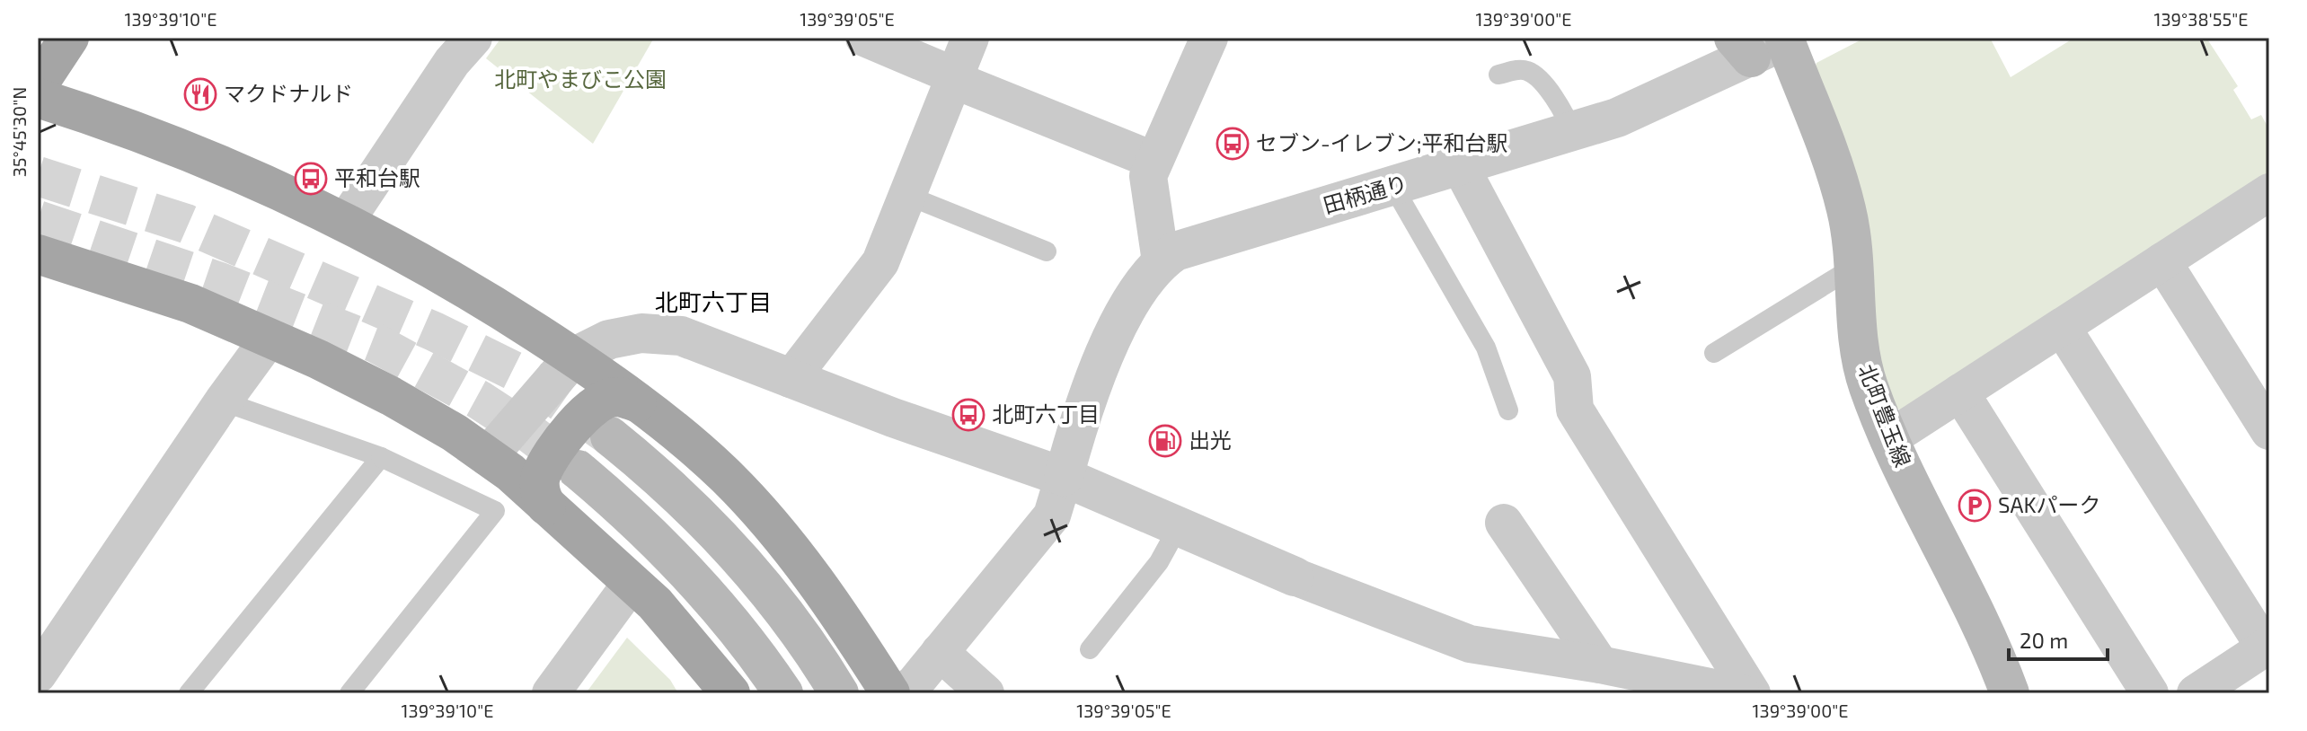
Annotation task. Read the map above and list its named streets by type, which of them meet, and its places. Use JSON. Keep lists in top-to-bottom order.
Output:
{
  "streets": {
    "main road": ["北町豊玉線"],
    "street": ["田柄通り"]
  },
  "crossings": [
    ["田柄通り", "北町豊玉線"]
  ],
  "districts": ["北町六丁目"],
  "parks": ["北町やまびこ公園"],
  "places": {
    "restaurant": ["マクドナルド"],
    "bus stop": ["セブン-イレブン;平和台駅", "平和台駅", "北町六丁目"],
    "fuel station": ["出光"],
    "parking": ["SAKパーク"]
  },
  "scale_bar": "20 m",
  "coordinates": [
    "139°39'10\"E",
    "139°39'05\"E",
    "139°39'00\"E",
    "139°38'55\"E",
    "35°45'30\"N"
  ]
}
